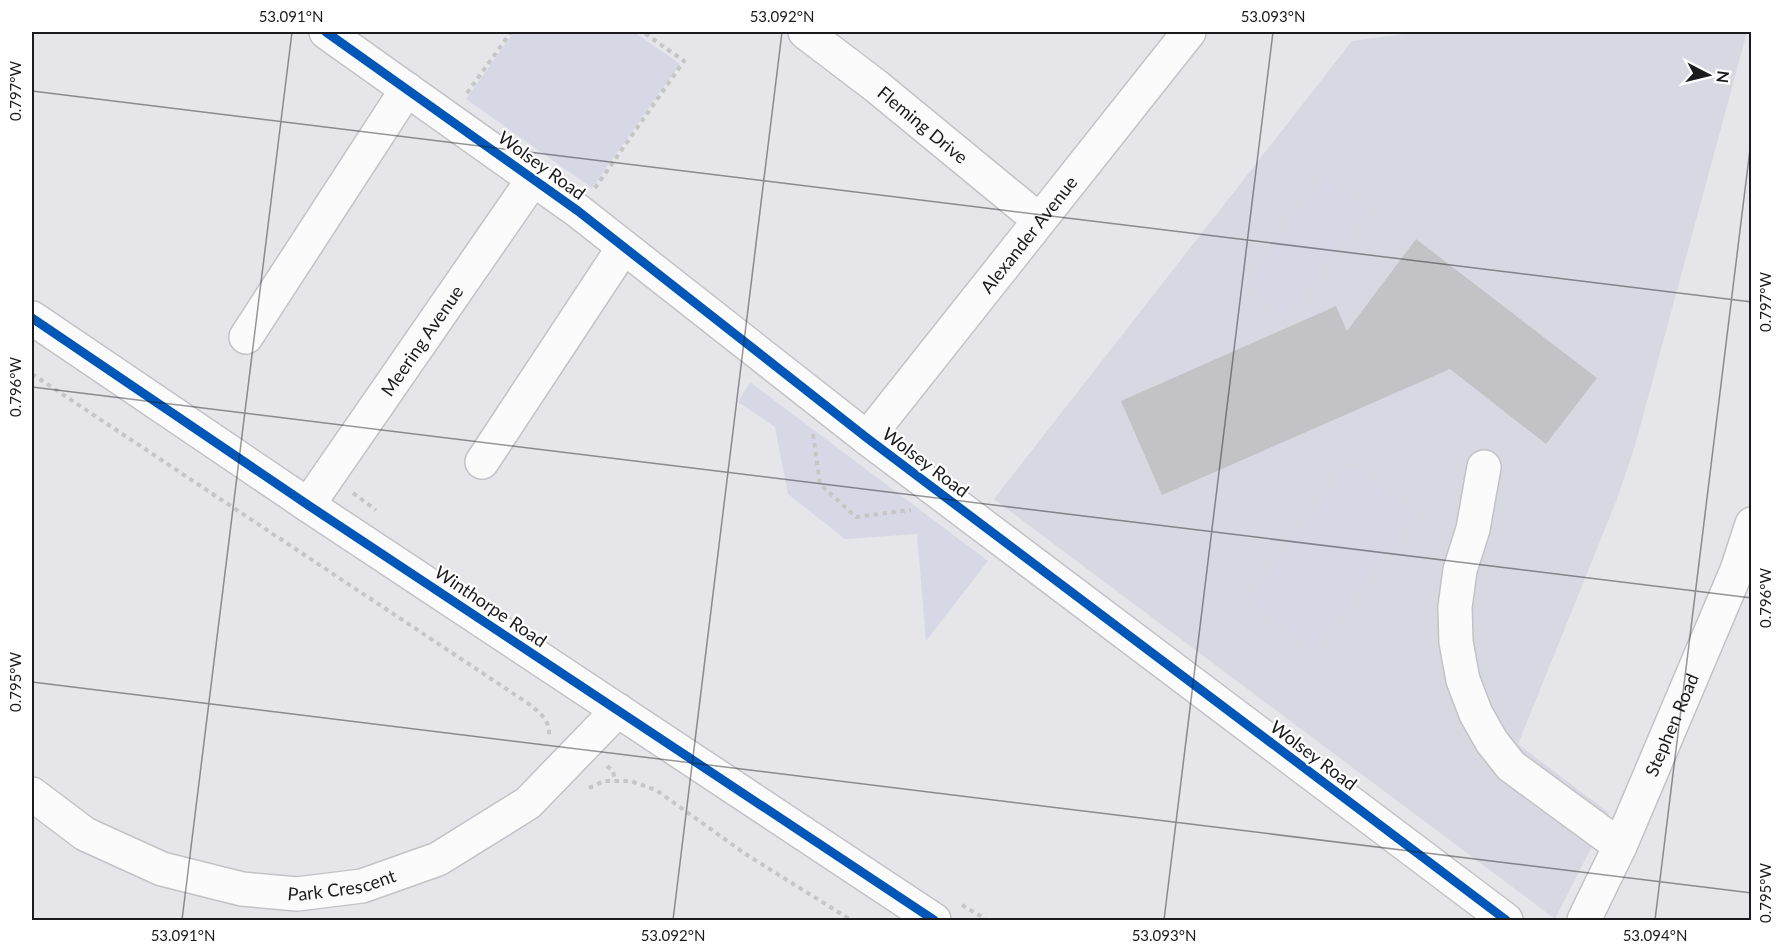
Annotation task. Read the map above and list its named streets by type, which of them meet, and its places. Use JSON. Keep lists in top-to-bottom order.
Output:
{
  "streets": {
    "street": [
      "Fleming Drive",
      "Wolsey Road",
      "Alexander Avenue",
      "Meering Avenue",
      "Winthorpe Road",
      "Stephen Road",
      "Park Crescent"
    ]
  },
  "crossings": [
    ["Fleming Drive", "Alexander Avenue"],
    ["Wolsey Road", "Alexander Avenue"],
    ["Wolsey Road", "Meering Avenue"],
    ["Meering Avenue", "Winthorpe Road"],
    ["Winthorpe Road", "Park Crescent"]
  ],
  "north": "right",
  "coordinates": [
    "53.091°N",
    "53.092°N",
    "53.093°N",
    "0.797°W",
    "0.796°W",
    "0.795°W",
    "53.094°N"
  ]
}
